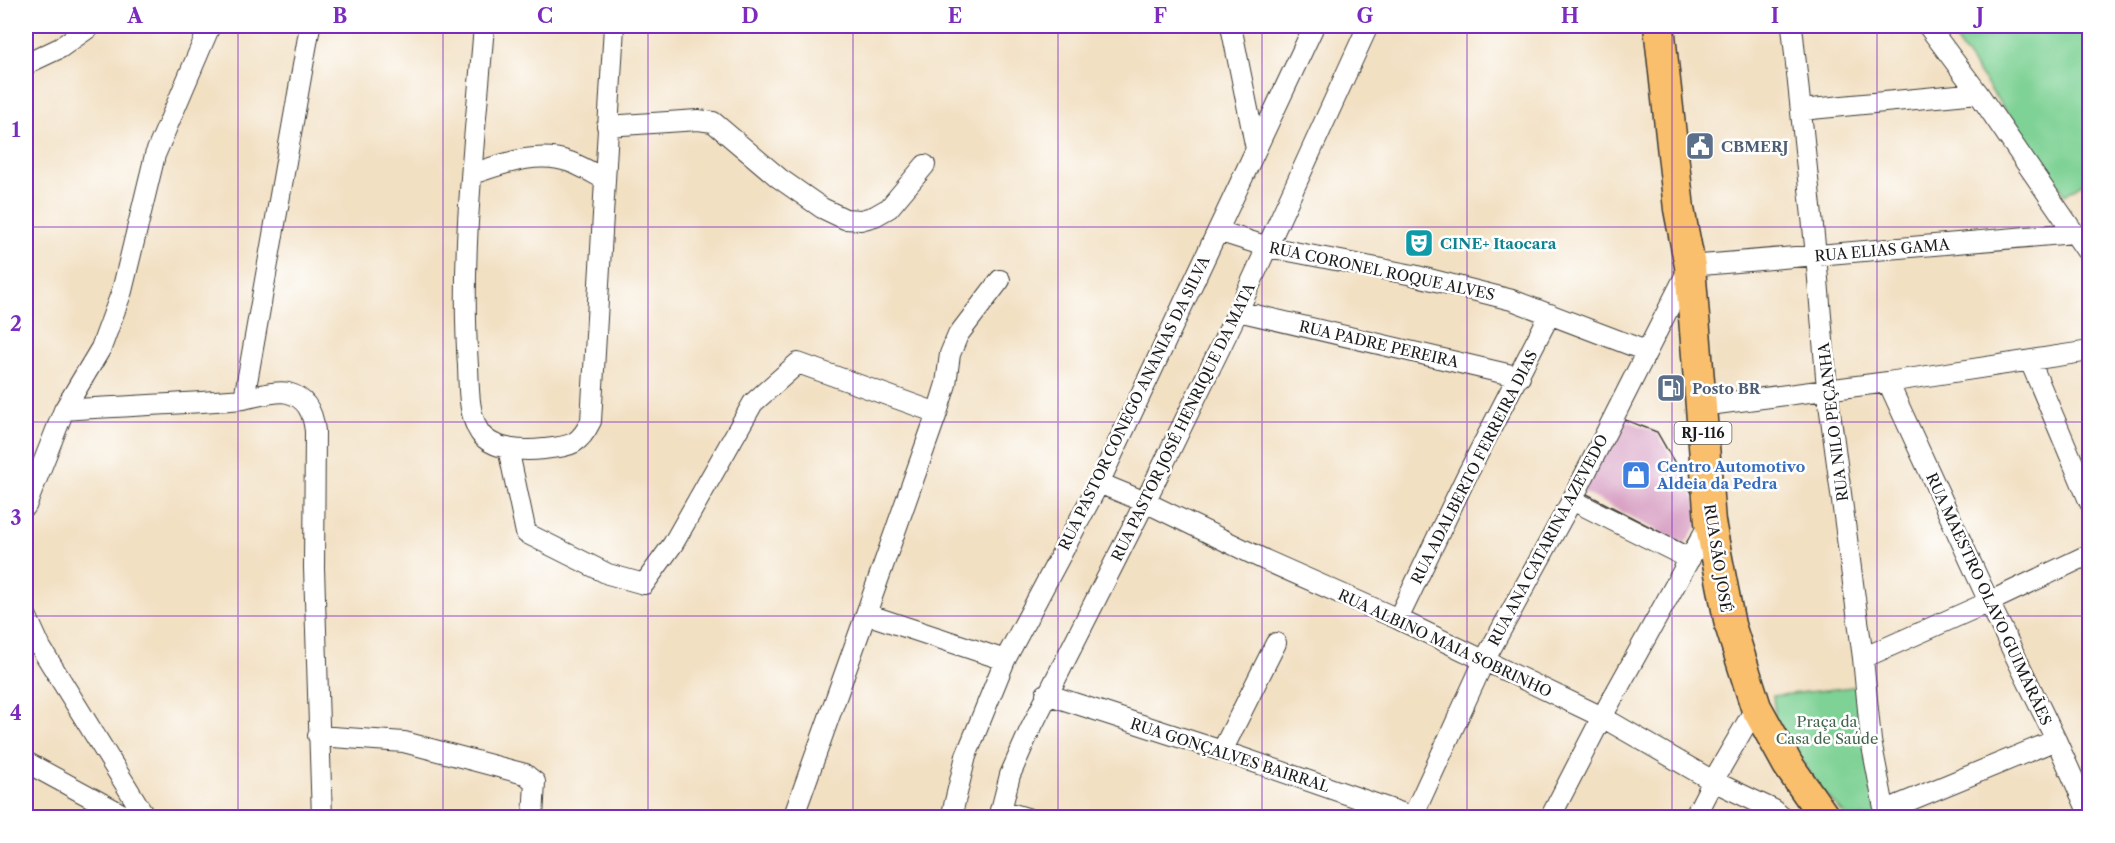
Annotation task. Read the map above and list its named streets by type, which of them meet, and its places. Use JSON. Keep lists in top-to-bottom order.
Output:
{
  "streets": {
    "main road": ["RJ-116", "RUA SÃO JOSÉ"],
    "street": [
      "RUA ELIAS GAMA",
      "RUA CORONEL ROQUE ALVES",
      "RUA PADRE PEREIRA",
      "RUA PASTOR CONEGO ANANIAS DA SILVA",
      "RUA PASTOR JOSÉ HENRIQUE DA MATA",
      "RUA NILO PEÇANHA",
      "RUA ADALBERTO FERREIRA DIAS",
      "RUA ANA CATARINA AZEVEDO",
      "RUA MAESTRO OLAVO GUIMARÃES",
      "RUA ALBINO MAIA SOBRINHO",
      "RUA GONÇALVES BAIRRAL"
    ]
  },
  "crossings": [
    ["RUA ELIAS GAMA", "RUA NILO PEÇANHA"],
    ["RUA ELIAS GAMA", "RUA ANA CATARINA AZEVEDO"],
    ["RUA ELIAS GAMA", "RUA SÃO JOSÉ"],
    ["RUA CORONEL ROQUE ALVES", "RUA PASTOR CONEGO ANANIAS DA SILVA"],
    ["RUA CORONEL ROQUE ALVES", "RUA PASTOR JOSÉ HENRIQUE DA MATA"],
    ["RUA CORONEL ROQUE ALVES", "RUA ADALBERTO FERREIRA DIAS"],
    ["RUA CORONEL ROQUE ALVES", "RUA ANA CATARINA AZEVEDO"],
    ["RUA PADRE PEREIRA", "RUA PASTOR JOSÉ HENRIQUE DA MATA"],
    ["RUA PADRE PEREIRA", "RUA ADALBERTO FERREIRA DIAS"],
    ["RUA PASTOR CONEGO ANANIAS DA SILVA", "RUA ALBINO MAIA SOBRINHO"],
    ["RUA PASTOR JOSÉ HENRIQUE DA MATA", "RUA ALBINO MAIA SOBRINHO"],
    ["RUA PASTOR JOSÉ HENRIQUE DA MATA", "RUA GONÇALVES BAIRRAL"],
    ["RUA ADALBERTO FERREIRA DIAS", "RUA ALBINO MAIA SOBRINHO"],
    ["RUA ANA CATARINA AZEVEDO", "RUA SÃO JOSÉ"],
    ["RUA ANA CATARINA AZEVEDO", "RUA ALBINO MAIA SOBRINHO"],
    ["RUA ANA CATARINA AZEVEDO", "RUA GONÇALVES BAIRRAL"]
  ],
  "parks": ["Praça da Casa de Saúde"],
  "places": {
    "public building": ["CBMERJ"],
    "theatre": ["CINE+ Itaocara"],
    "fuel station": ["Posto BR"],
    "shop": ["Centro Automotivo Aldeia da Pedra"]
  },
  "grid": {
    "columns": [
      "A",
      "B",
      "C",
      "D",
      "E",
      "F",
      "G",
      "H",
      "I",
      "J"
    ],
    "rows": [
      "1",
      "2",
      "3",
      "4"
    ]
  }
}
